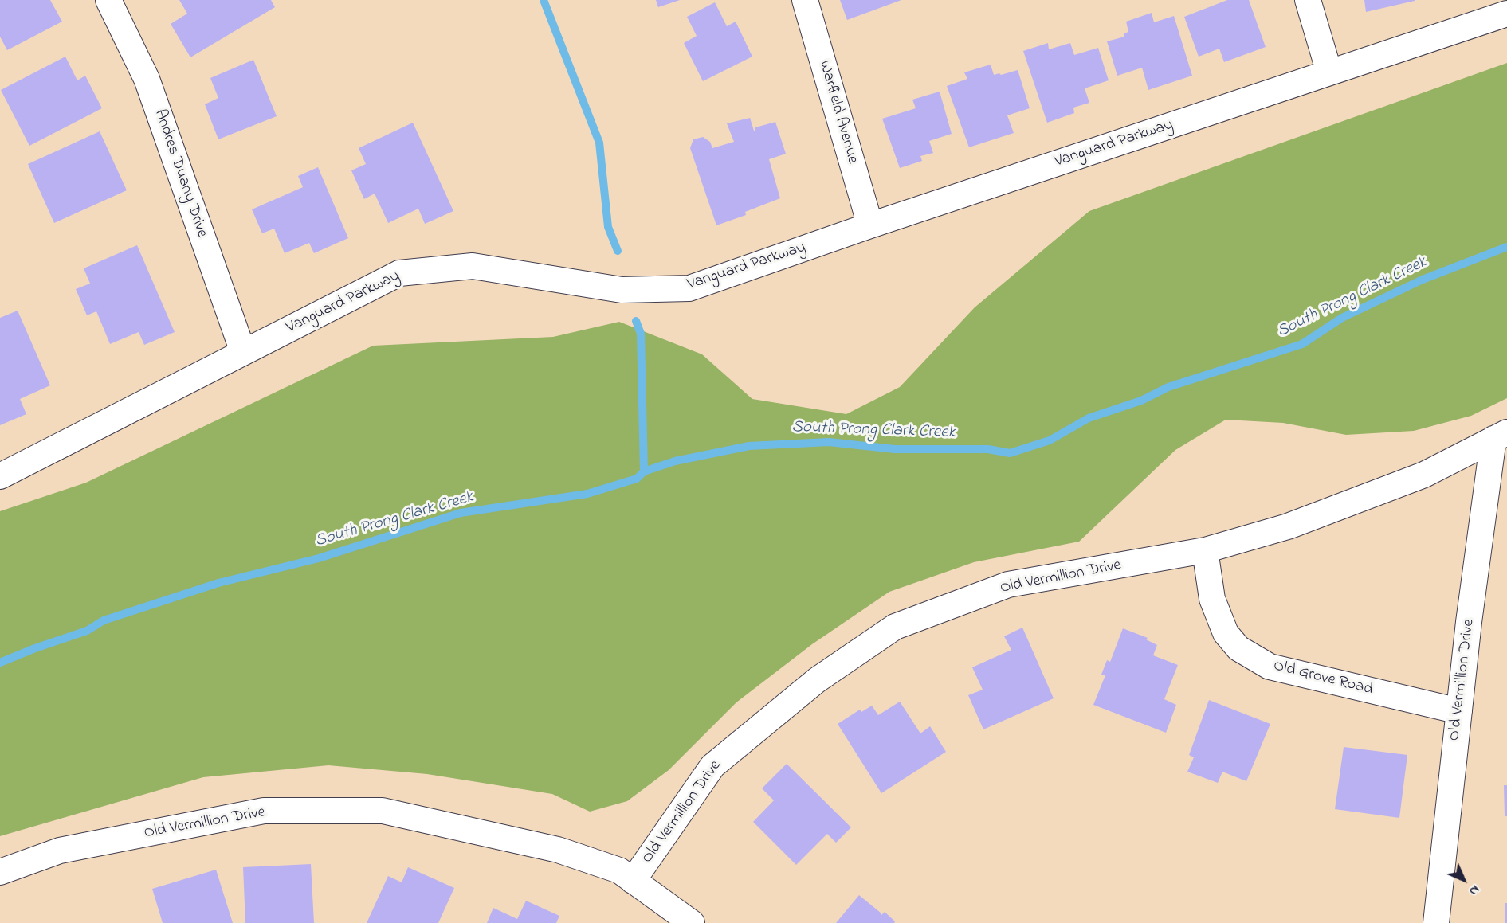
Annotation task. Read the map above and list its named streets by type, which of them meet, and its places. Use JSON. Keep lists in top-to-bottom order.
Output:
{
  "streets": {
    "street": [
      "Warfield Avenue",
      "Vanguard Parkway",
      "Andres Duany Drive",
      "Old Vermillion Drive",
      "Old Grove Road"
    ]
  },
  "crossings": [
    ["Warfield Avenue", "Vanguard Parkway"],
    ["Vanguard Parkway", "Andres Duany Drive"],
    ["Old Vermillion Drive", "Old Grove Road"]
  ],
  "water": ["South Prong Clark Creek"],
  "north": "bottom right"
}
